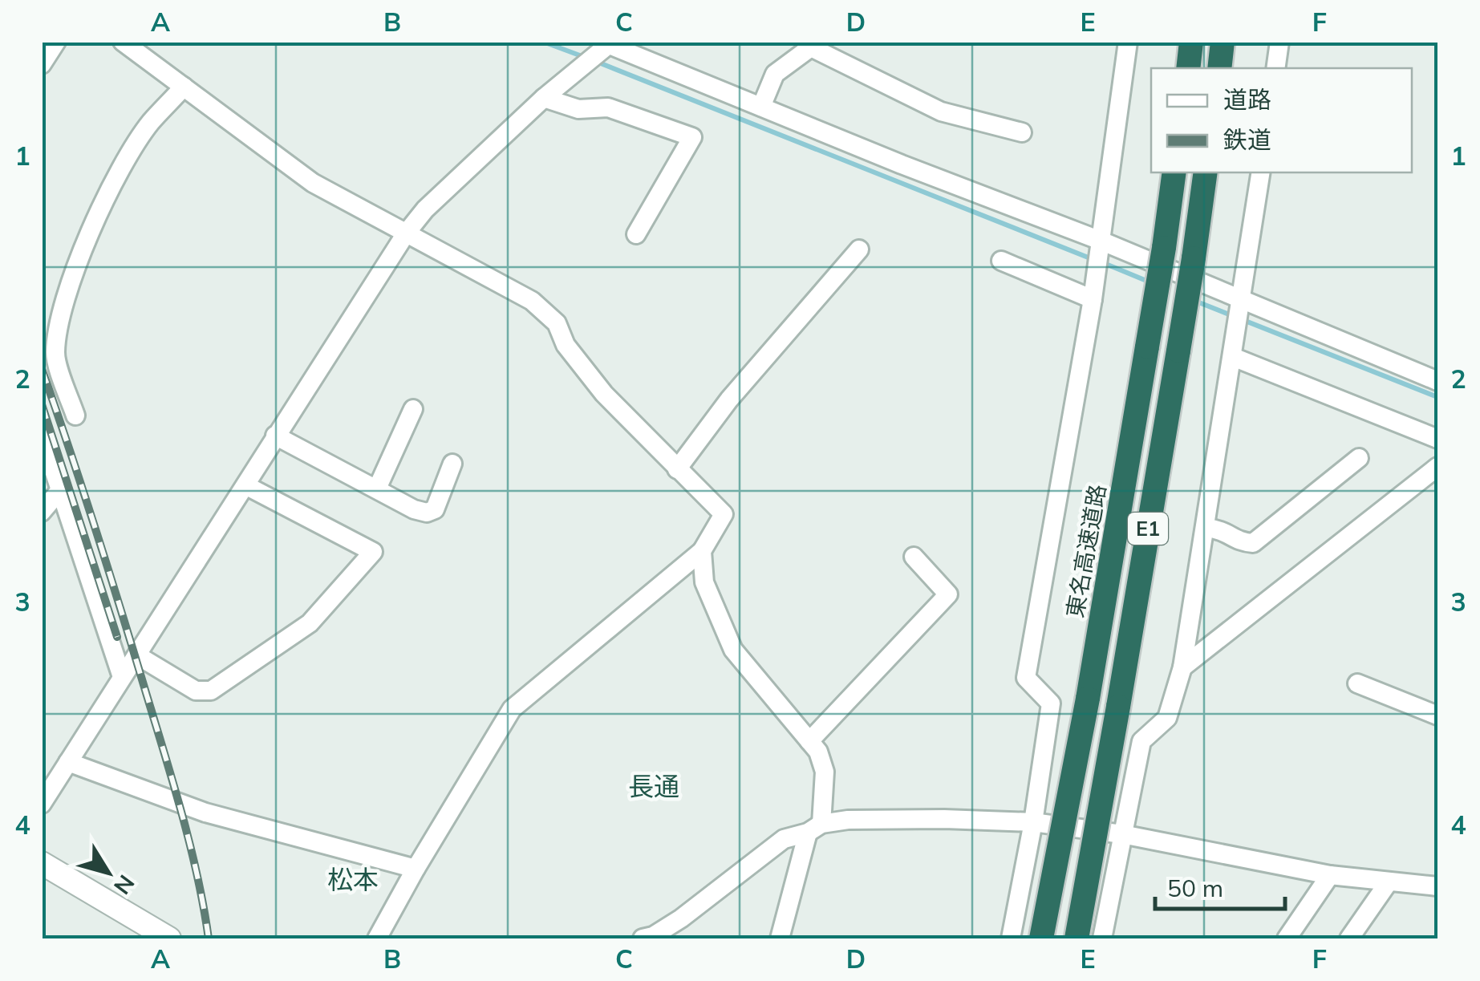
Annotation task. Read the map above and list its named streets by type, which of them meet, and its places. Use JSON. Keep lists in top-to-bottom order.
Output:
{
  "streets": {
    "highway": ["E1", "東名高速道路"]
  },
  "districts": ["長通", "松本"],
  "legend": ["道路", "鉄道"],
  "scale_bar": "50 m",
  "north": "bottom right",
  "grid": {
    "columns": [
      "A",
      "B",
      "C",
      "D",
      "E",
      "F"
    ],
    "rows": [
      "1",
      "2",
      "3",
      "4"
    ]
  }
}
